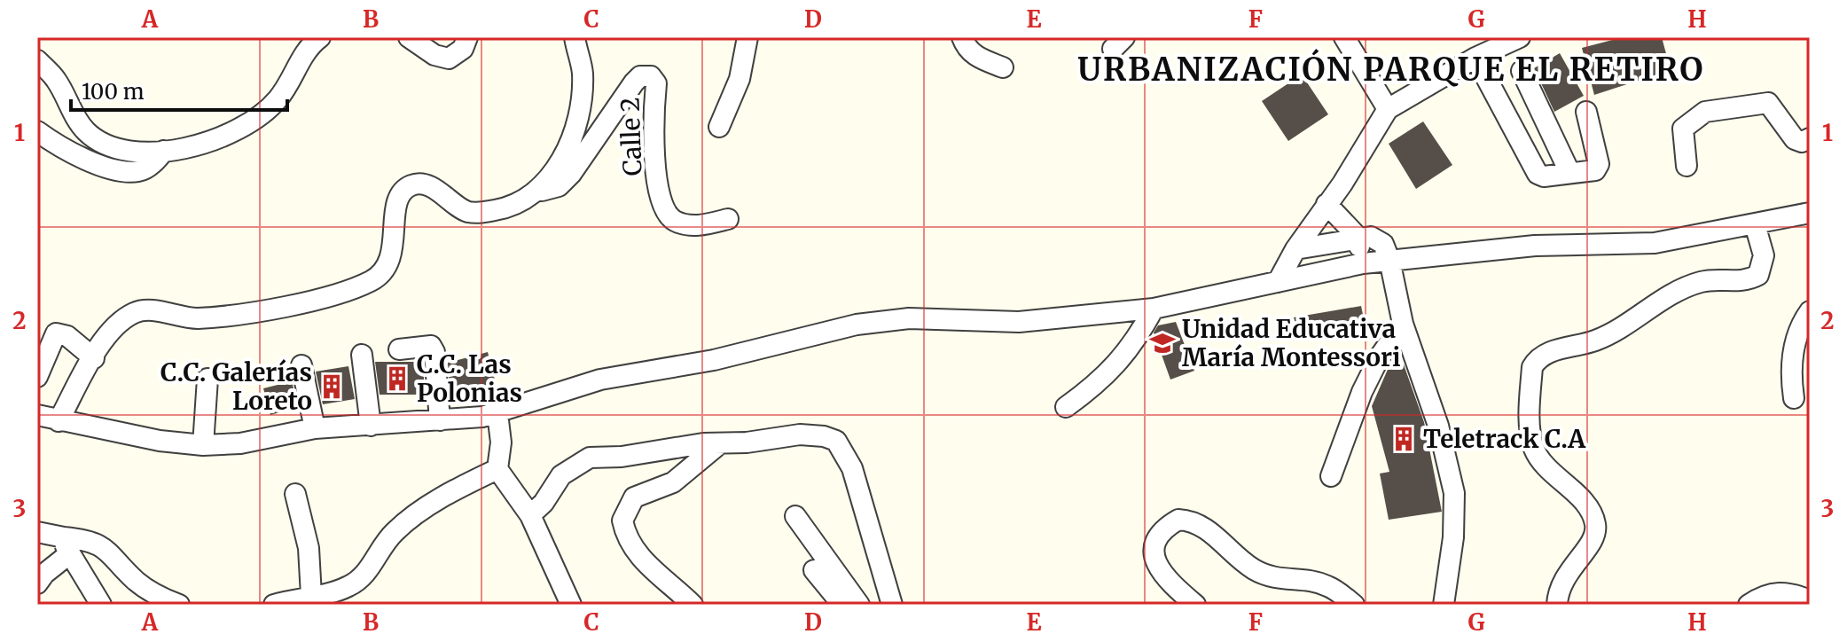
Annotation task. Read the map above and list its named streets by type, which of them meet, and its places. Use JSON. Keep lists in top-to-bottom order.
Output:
{
  "streets": {
    "street": ["Calle 2"]
  },
  "districts": ["URBANIZACIÓN PARQUE EL RETIRO"],
  "places": {
    "school or university": ["Unidad Educativa María Montessori"],
    "building": ["C.C. Las Polonias", "C.C. Galerías Loreto", "Teletrack C.A"]
  },
  "scale_bar": "100 m",
  "grid": {
    "columns": [
      "A",
      "B",
      "C",
      "D",
      "E",
      "F",
      "G",
      "H"
    ],
    "rows": ["1", "2", "3"]
  }
}
